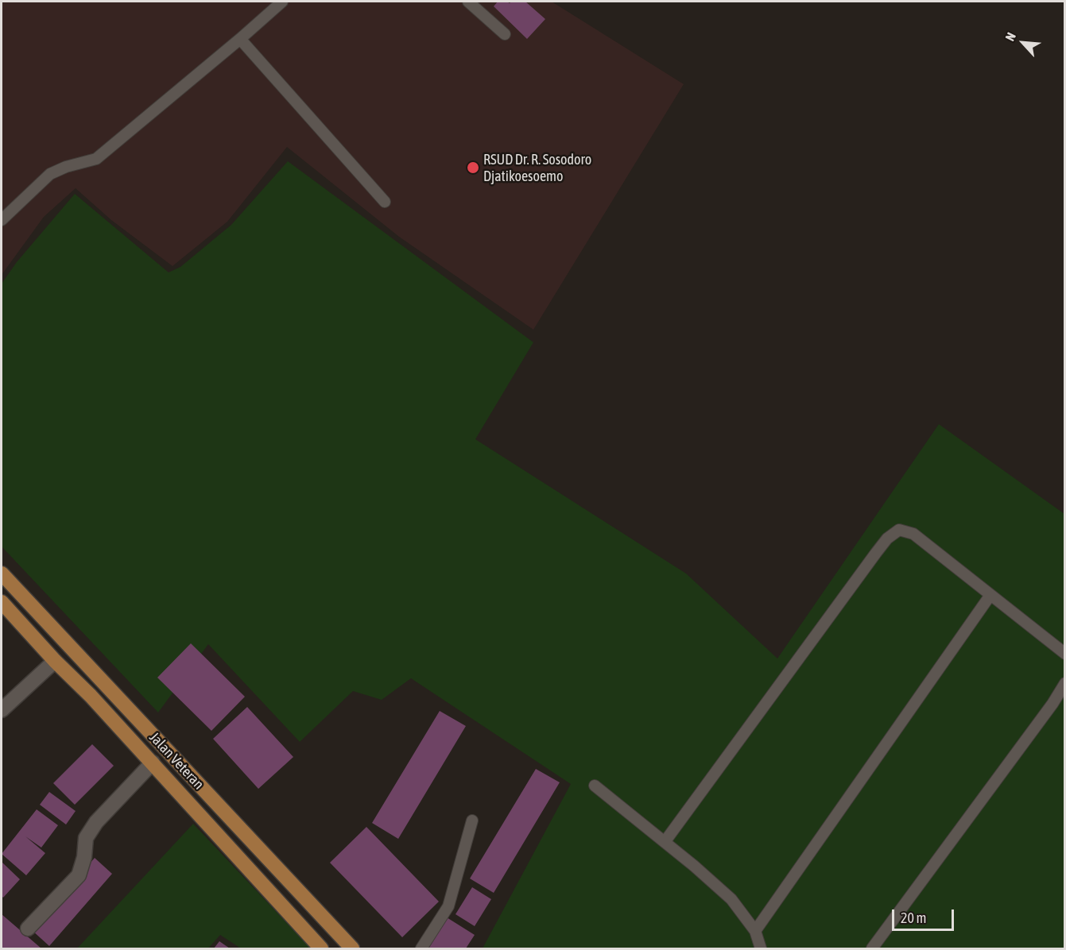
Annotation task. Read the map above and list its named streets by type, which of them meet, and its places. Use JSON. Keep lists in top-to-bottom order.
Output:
{
  "streets": {
    "main road": ["Jalan Veteran"]
  },
  "places": ["RSUD Dr. R. Sosodoro Djatikoesoemo"],
  "scale_bar": "20 m",
  "north": "top left"
}
